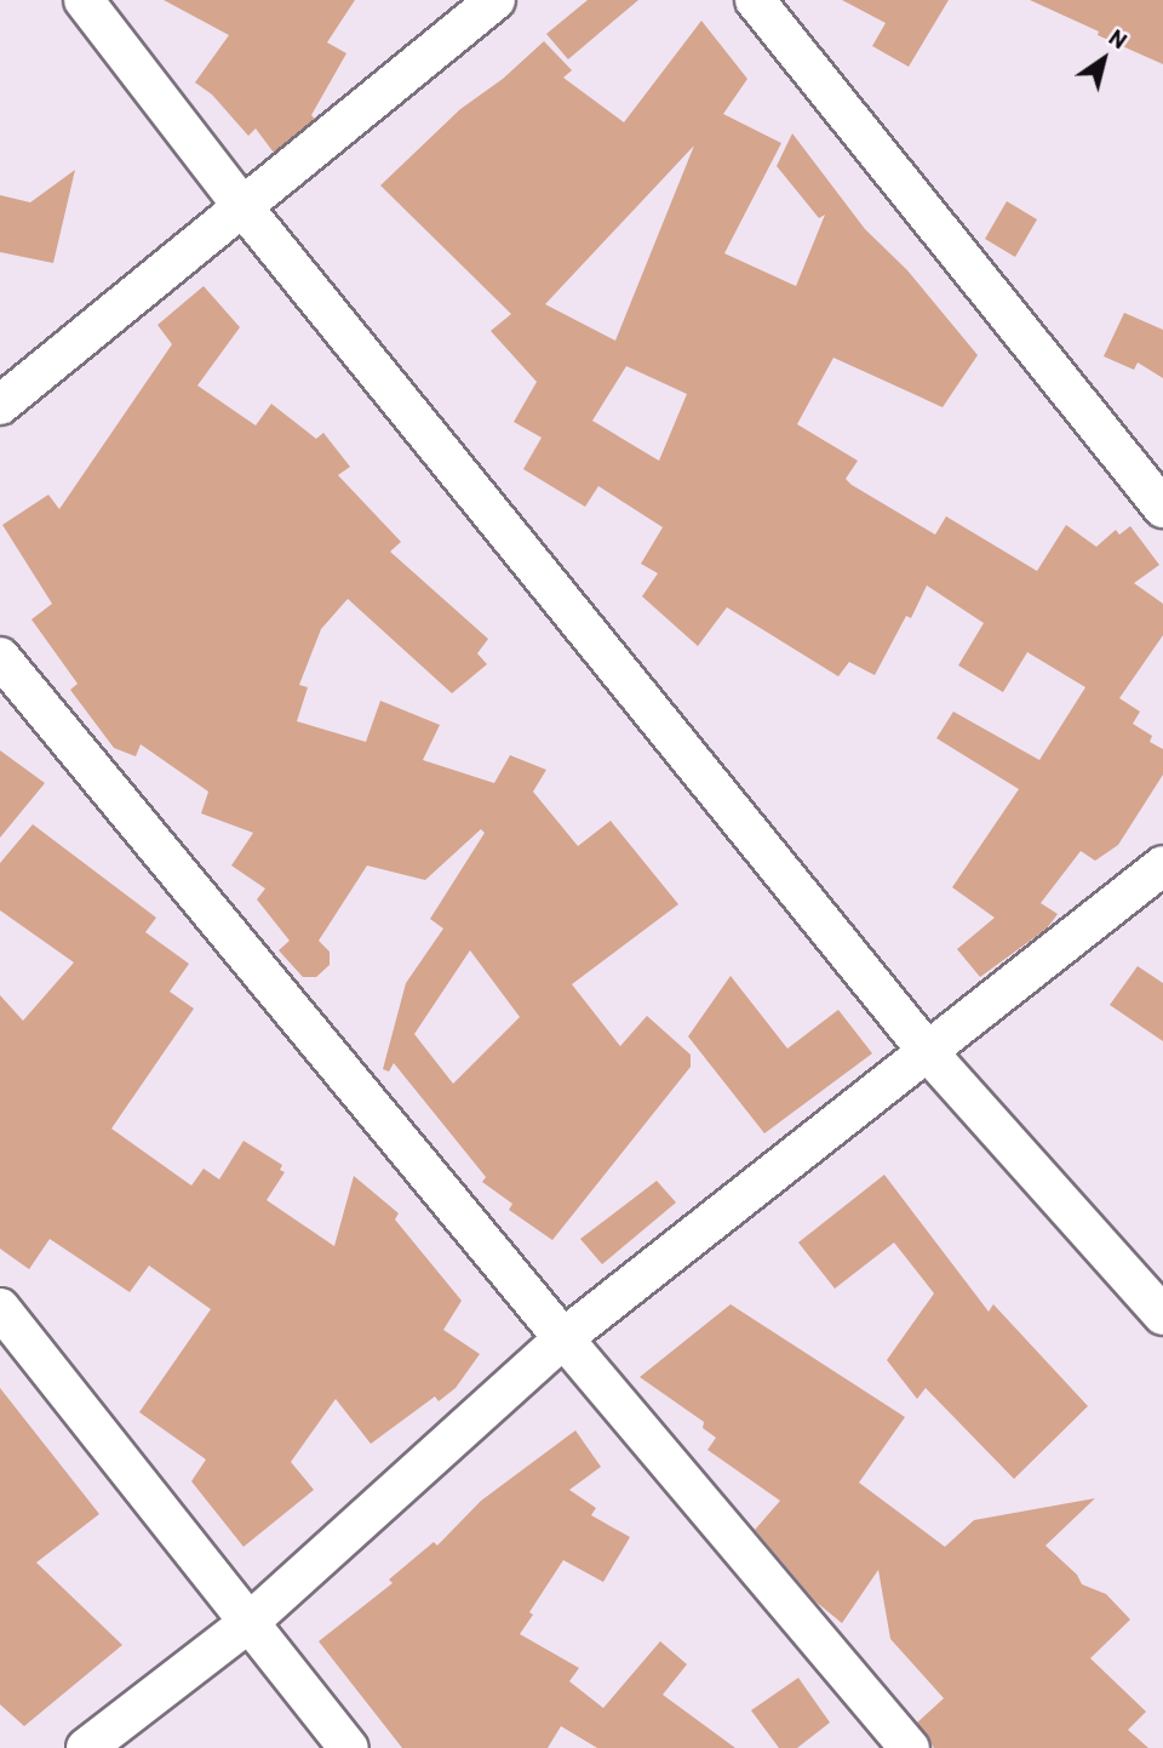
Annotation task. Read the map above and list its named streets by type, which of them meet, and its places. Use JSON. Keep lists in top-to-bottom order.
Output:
{
  "north": "top right"
}
